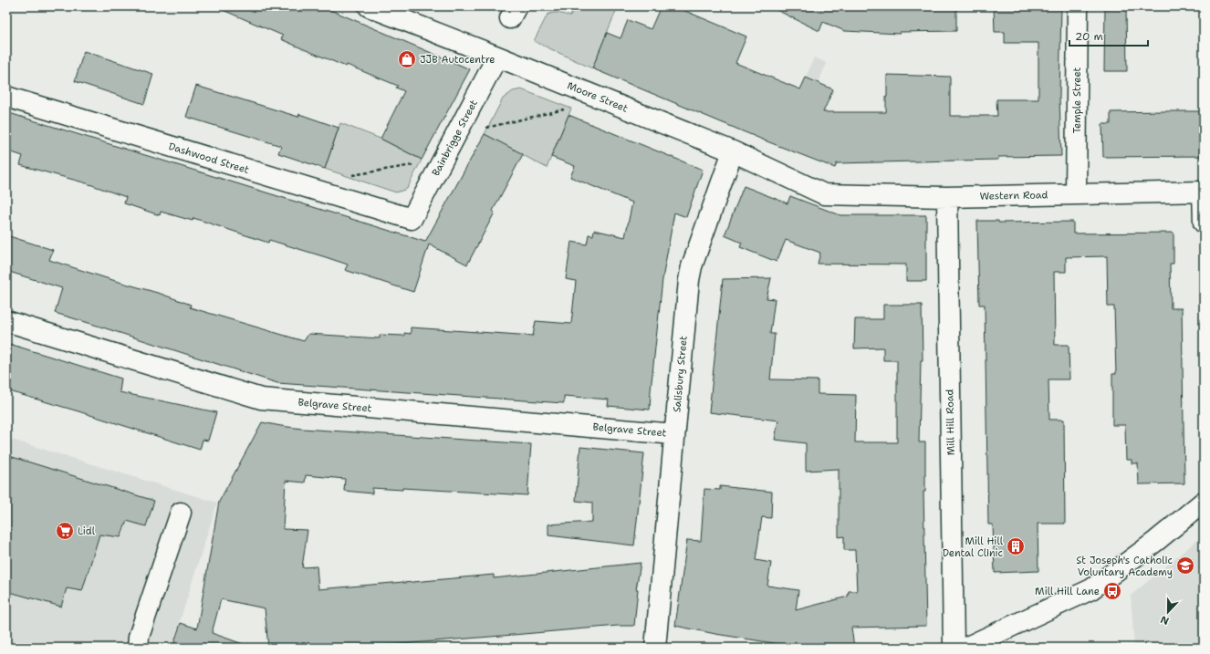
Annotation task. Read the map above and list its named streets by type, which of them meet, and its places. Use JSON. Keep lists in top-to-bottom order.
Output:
{
  "streets": {
    "street": [
      "Moore Street",
      "Temple Street",
      "Bainbrigge Street",
      "Dashwood Street",
      "Western Road",
      "Salisbury Street",
      "Belgrave Street",
      "Mill Hill Road"
    ]
  },
  "crossings": [
    ["Moore Street", "Bainbrigge Street"],
    ["Moore Street", "Western Road"],
    ["Moore Street", "Salisbury Street"],
    ["Temple Street", "Western Road"],
    ["Bainbrigge Street", "Dashwood Street"],
    ["Western Road", "Mill Hill Road"],
    ["Salisbury Street", "Belgrave Street"]
  ],
  "places": {
    "shop": ["JJB Autocentre"],
    "supermarket": ["Lidl"],
    "building": ["Mill Hill Dental Clinic"],
    "school or university": ["St Joseph's Catholic Voluntary Academy"],
    "bus stop": ["Mill Hill Lane"]
  },
  "scale_bar": "20 m",
  "north": "bottom"
}
